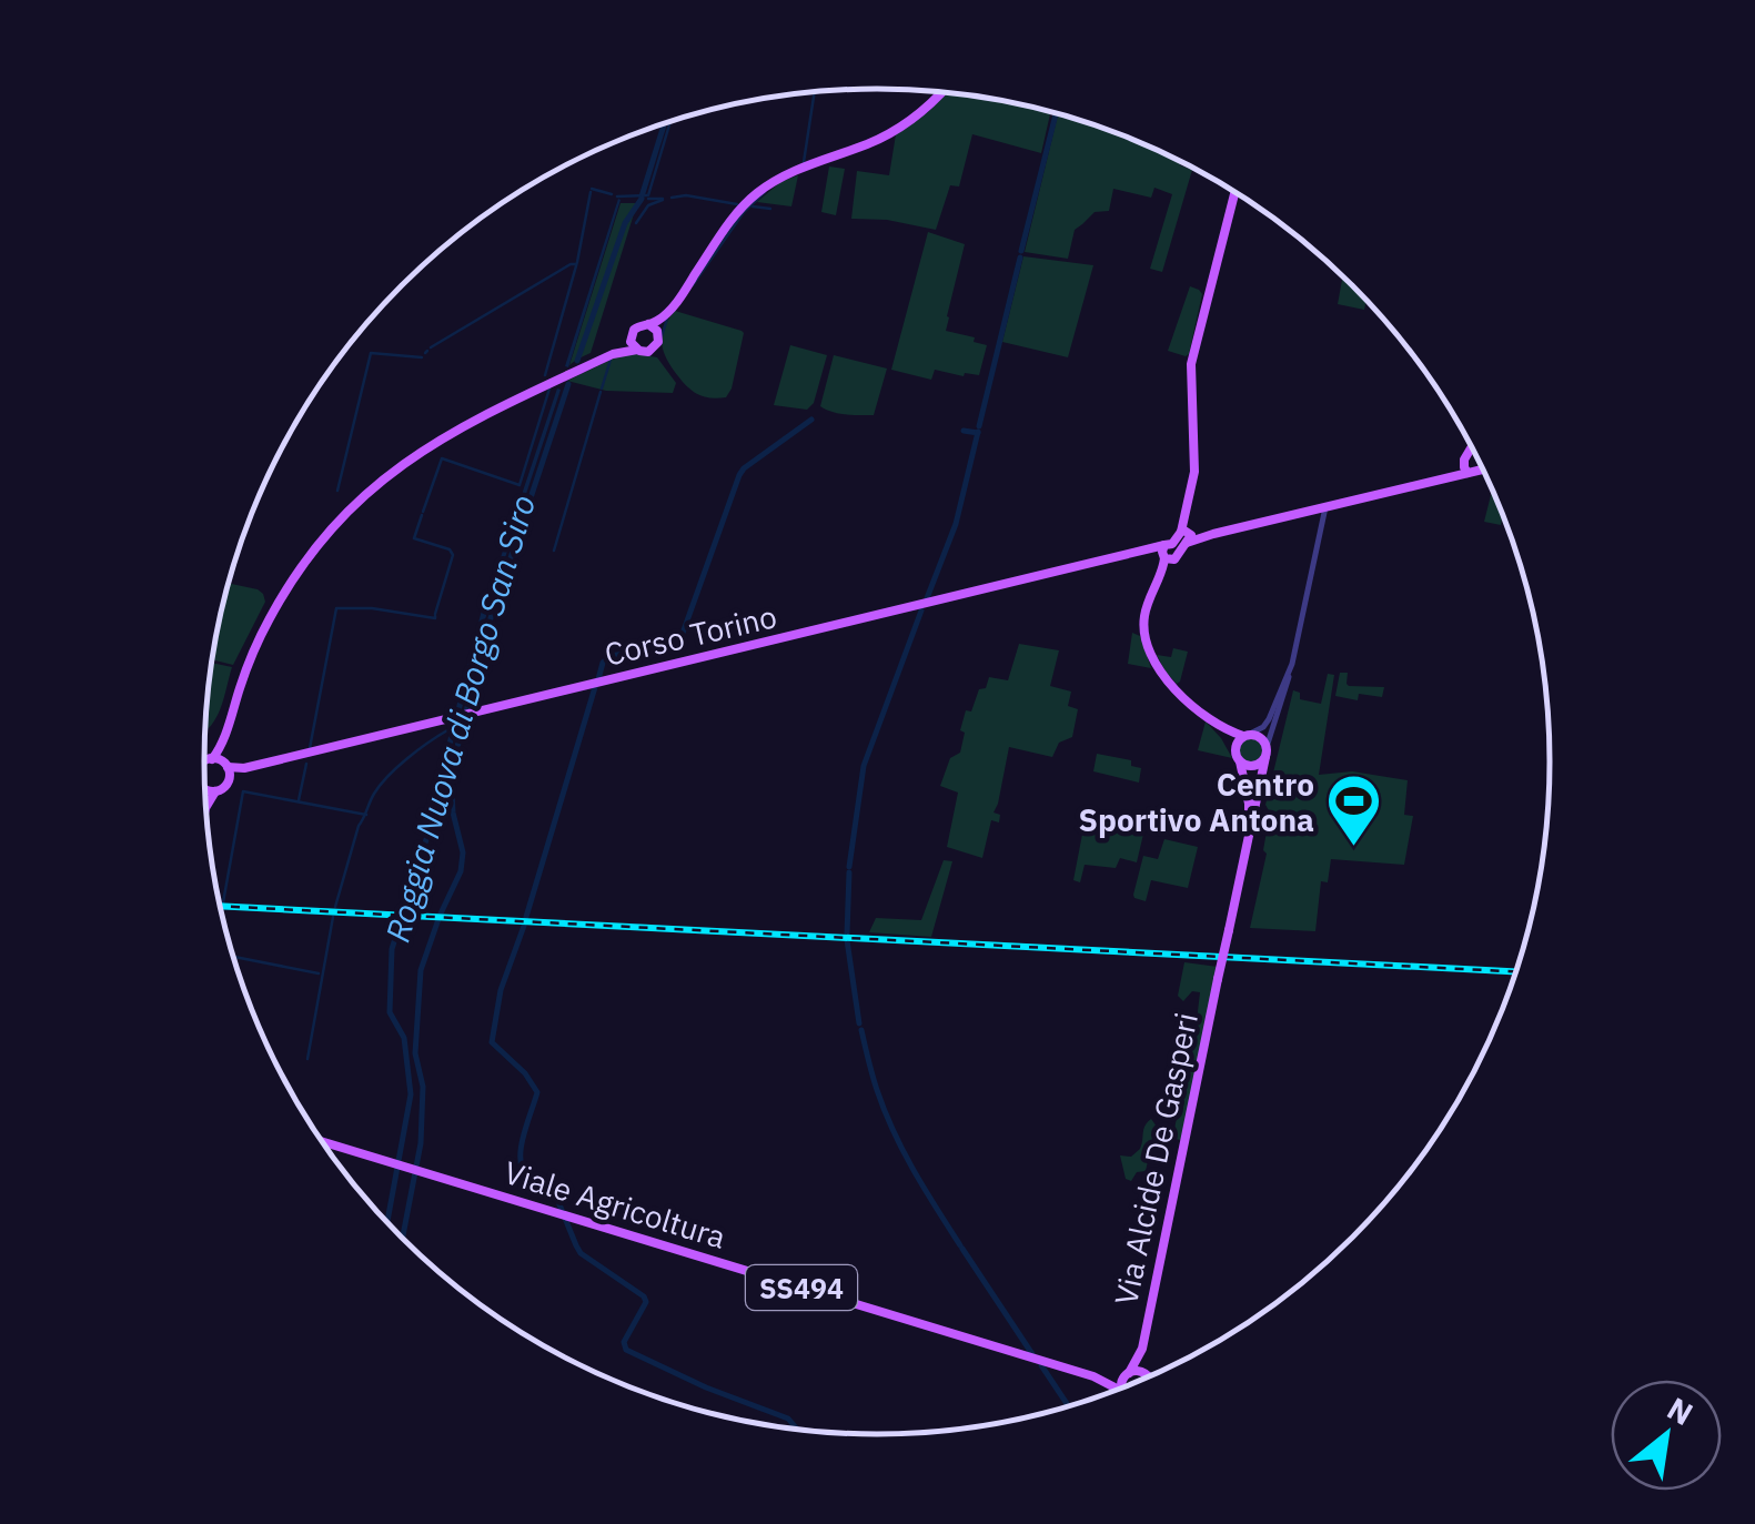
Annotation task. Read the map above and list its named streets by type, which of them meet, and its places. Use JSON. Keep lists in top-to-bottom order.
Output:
{
  "streets": {
    "main road": [
      "Corso Torino",
      "Via Alcide De Gasperi",
      "Viale Agricoltura",
      "SS494"
    ]
  },
  "crossings": [
    ["Via Alcide De Gasperi", "Viale Agricoltura"]
  ],
  "water": ["Roggia Nuova di Borgo San Siro"],
  "places": {
    "sports": ["Centro Sportivo Antona"]
  },
  "north": "top right"
}
